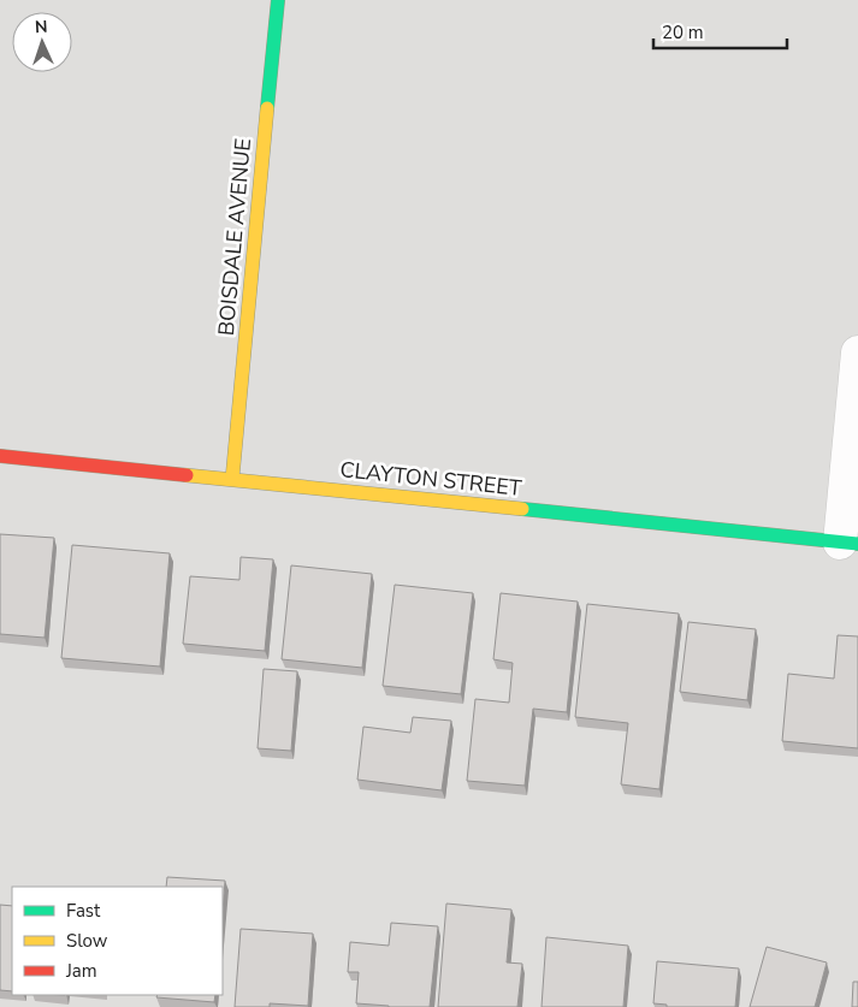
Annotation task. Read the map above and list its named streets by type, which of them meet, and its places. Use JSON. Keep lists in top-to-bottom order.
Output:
{
  "streets": {
    "street": ["BOISDALE AVENUE", "CLAYTON STREET"]
  },
  "crossings": [
    ["BOISDALE AVENUE", "CLAYTON STREET"]
  ],
  "legend": ["Fast", "Slow", "Jam"],
  "scale_bar": "20 m",
  "north": "top"
}
